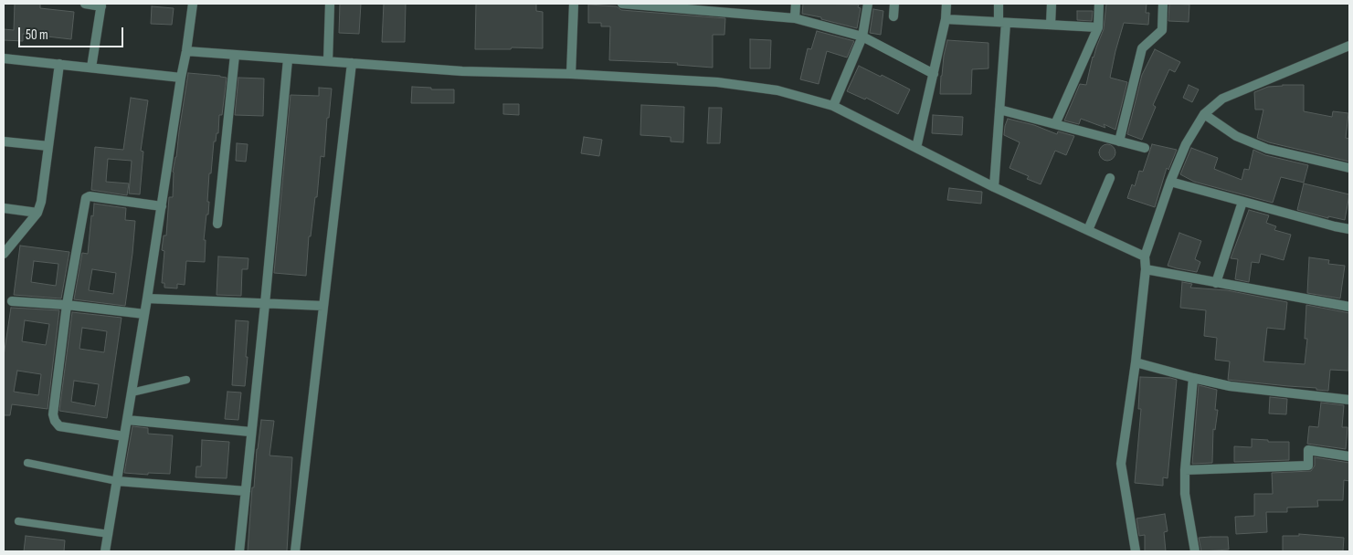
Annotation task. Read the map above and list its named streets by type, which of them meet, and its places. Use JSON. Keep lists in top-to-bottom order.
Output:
{
  "scale_bar": "50 m"
}
